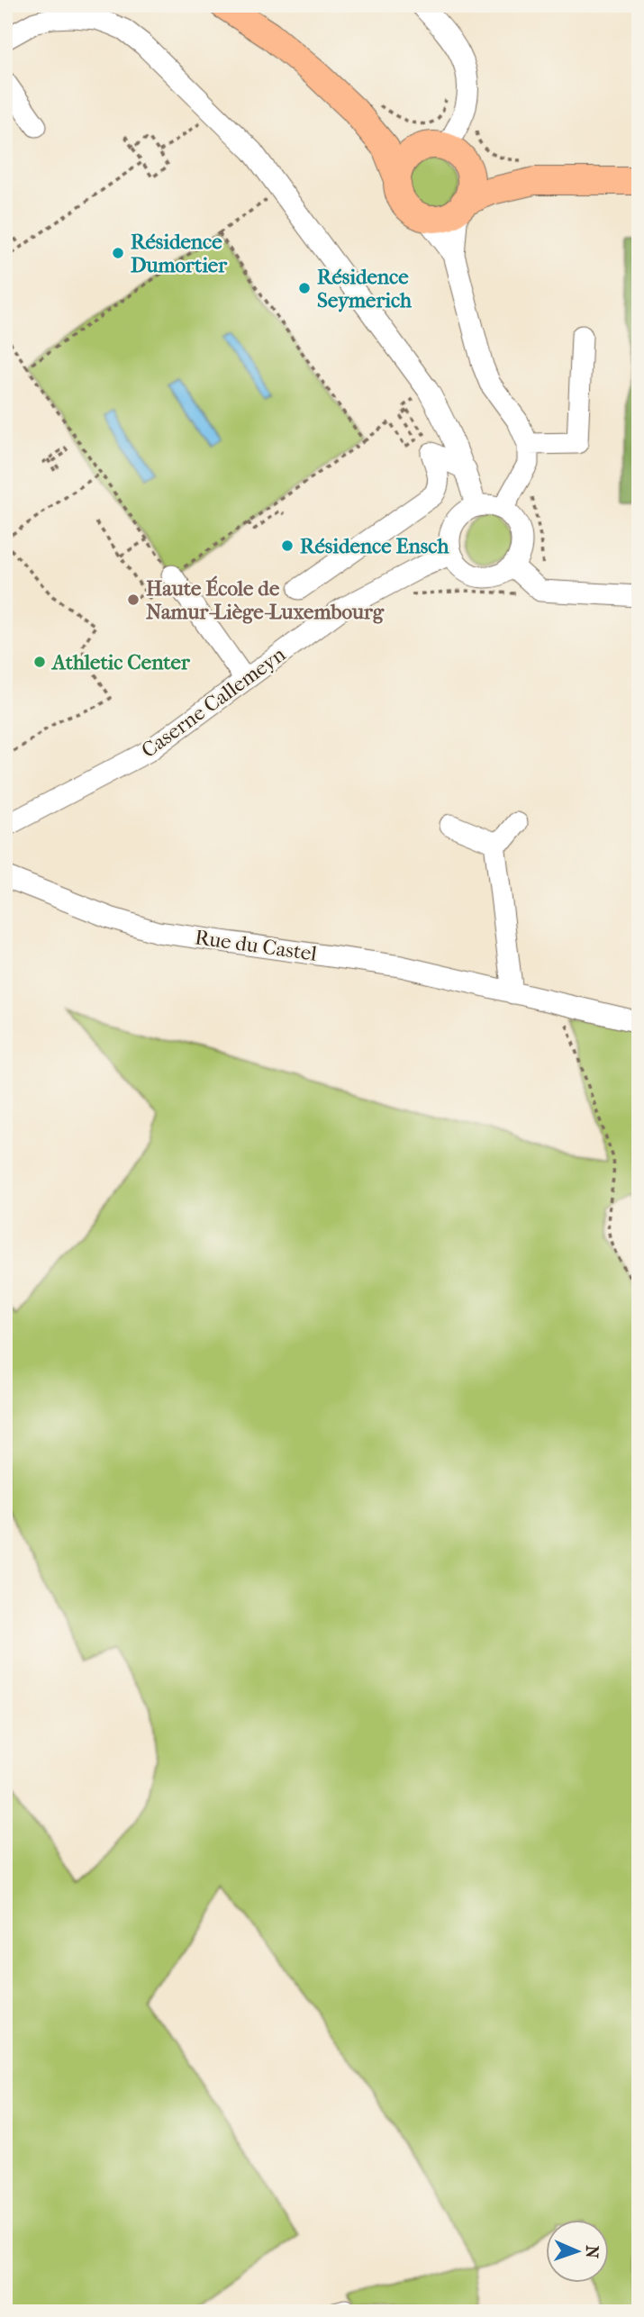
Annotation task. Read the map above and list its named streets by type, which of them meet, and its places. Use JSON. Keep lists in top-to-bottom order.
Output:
{
  "streets": {
    "street": ["Caserne Callemeyn", "Rue du Castel"]
  },
  "places": [
    "Résidence Dumortier",
    "Résidence Seymerich",
    "Résidence Ensch",
    "Haute École de Namur-Liège-Luxembourg",
    "Athletic Center"
  ],
  "north": "right"
}
